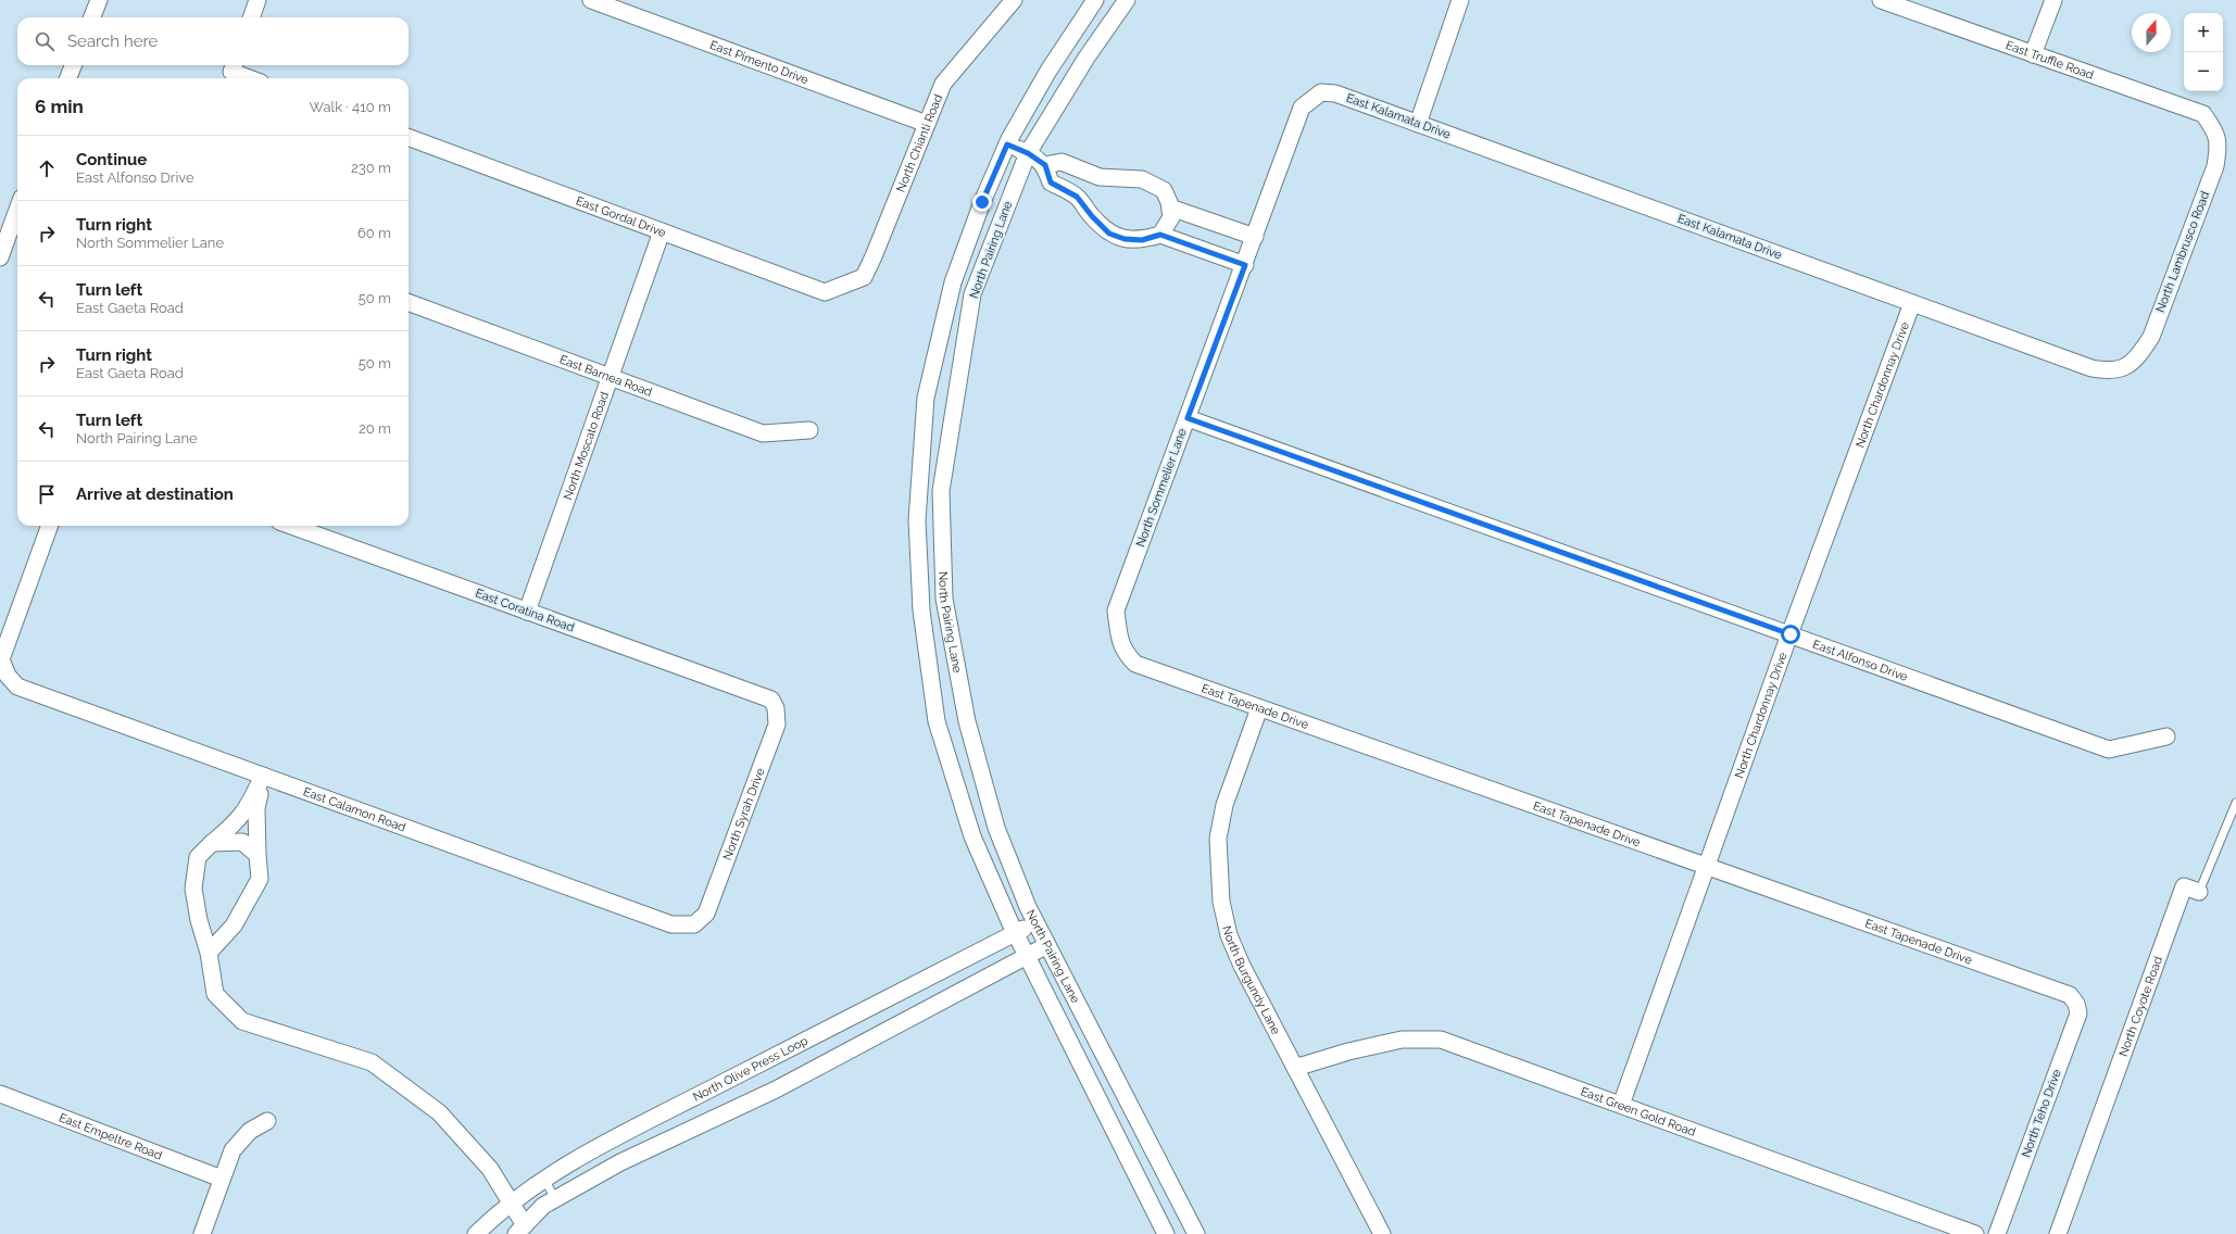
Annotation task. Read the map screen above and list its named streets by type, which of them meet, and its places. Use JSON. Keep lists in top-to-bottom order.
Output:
{
  "streets": {
    "street": [
      "East Truffle Road",
      "East Pimento Drive",
      "East Kalamata Drive",
      "North Chianti Road",
      "East Gordal Drive",
      "North Pairing Lane",
      "North Lambrusco Road",
      "East Barnea Road",
      "North Chardonnay Drive",
      "North Moscato Road",
      "North Sommelier Lane",
      "East Coratina Road",
      "East Alfonso Drive",
      "East Tapenade Drive",
      "East Calamon Road",
      "North Syrah Drive",
      "North Burgundy Lane",
      "North Coyote Road",
      "North Olive Press Loop",
      "East Green Gold Road",
      "North Teho Drive",
      "East Empeltre Road"
    ]
  },
  "crossings": [
    ["East Truffle Road", "North Lambrusco Road"],
    ["East Pimento Drive", "North Chianti Road"],
    ["East Kalamata Drive", "North Lambrusco Road"],
    ["East Kalamata Drive", "North Chardonnay Drive"],
    ["East Kalamata Drive", "North Sommelier Lane"],
    ["North Chianti Road", "East Gordal Drive"],
    ["East Gordal Drive", "North Moscato Road"],
    ["North Pairing Lane", "North Olive Press Loop"],
    ["East Barnea Road", "North Moscato Road"],
    ["North Chardonnay Drive", "East Alfonso Drive"],
    ["North Chardonnay Drive", "East Tapenade Drive"],
    ["North Chardonnay Drive", "East Green Gold Road"],
    ["North Moscato Road", "East Coratina Road"],
    ["North Sommelier Lane", "East Alfonso Drive"],
    ["North Sommelier Lane", "East Tapenade Drive"],
    ["East Coratina Road", "North Syrah Drive"],
    ["East Tapenade Drive", "North Burgundy Lane"],
    ["East Tapenade Drive", "North Teho Drive"],
    ["East Calamon Road", "North Syrah Drive"],
    ["North Burgundy Lane", "East Green Gold Road"]
  ],
  "north": "top",
  "page": {
    "map_buttons": ["+", "−"],
    "search": "Search here",
    "heading": ["6 min", "Walk · 410 m"],
    "list": [
      ["Continue", "East Alfonso Drive", "230 m"],
      ["Turn right", "North Sommelier Lane", "60 m"],
      ["Turn left", "East Gaeta Road", "50 m"],
      ["Turn right", "East Gaeta Road", "50 m"],
      ["Turn left", "North Pairing Lane", "20 m"],
      "Arrive at destination"
    ]
  }
}
